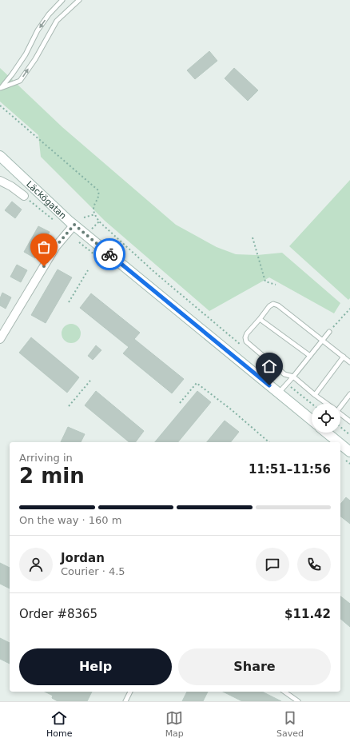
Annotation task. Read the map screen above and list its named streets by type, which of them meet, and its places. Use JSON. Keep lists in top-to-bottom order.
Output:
{
  "streets": {
    "main road": ["Läckögatan"]
  },
  "page": {
    "heading": ["2 min", "Arriving in", "11:51–11:56"],
    "panel": [
      "Jordan",
      "Courier · 4.5",
      "Order #8365",
      "$11.42"
    ],
    "bar": "On the way · 160 m",
    "buttons": ["Help", "Share"],
    "tabs": ["Home", "Map", "Saved"]
  }
}
